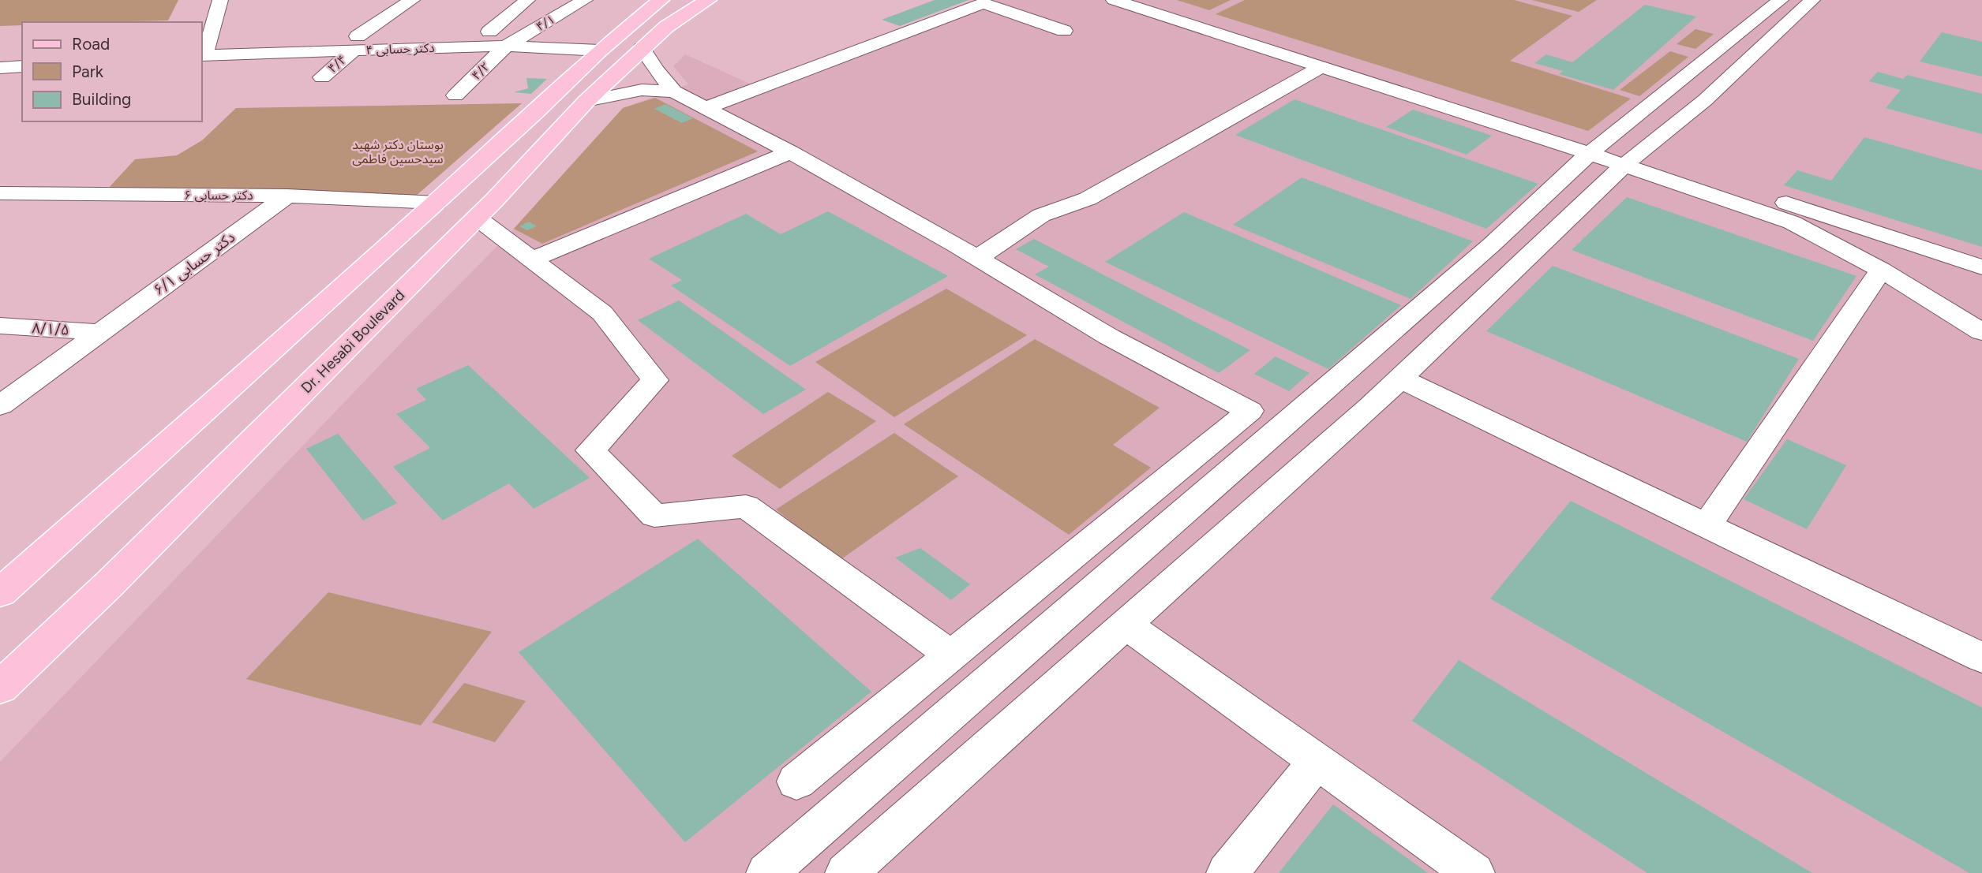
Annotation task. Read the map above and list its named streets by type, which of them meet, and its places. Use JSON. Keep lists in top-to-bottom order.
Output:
{
  "streets": {
    "main road": ["Dr. Hesabi Boulevard"],
    "street": [
      "۴/۱",
      "دکتر حسابی ۴",
      "۴/۴",
      "۴/۲",
      "۶ دکتر حسابی",
      "۶/۱ دکتر حسابی",
      "۸/۱/۵"
    ]
  },
  "crossings": [
    ["۴/۱", "دکتر حسابی ۴"],
    ["۴/۱", "۴/۲"],
    ["دکتر حسابی ۴", "۴/۴"],
    ["دکتر حسابی ۴", "۴/۲"],
    ["۶ دکتر حسابی", "۶/۱ دکتر حسابی"],
    ["۶/۱ دکتر حسابی", "۸/۱/۵"]
  ],
  "parks": ["بوستان دکتر شهید سیدحسین فاطمی"],
  "legend": ["Road", "Park", "Building"]
}
